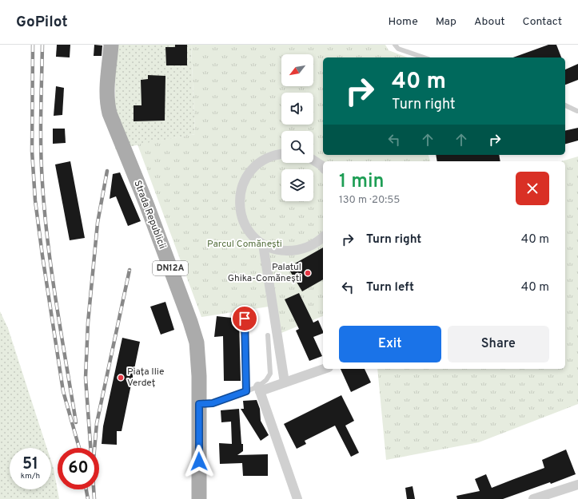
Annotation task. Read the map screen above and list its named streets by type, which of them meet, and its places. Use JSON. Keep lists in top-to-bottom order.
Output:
{
  "streets": {
    "main road": ["Strada Republicii", "DN12A"]
  },
  "parks": ["Parcul Comănești"],
  "places": ["Palatul Ghika-Comănești", "Piața Ilie Verdeț"],
  "north": "bottom left",
  "page": {
    "header": "GoPilot",
    "nav": [
      "Home",
      "Map",
      "About",
      "Contact"
    ],
    "turn": ["40 m", "Turn right"],
    "heading": ["1 min", "130 m · 20:55"],
    "list": [
      {
        "name": "Turn right",
        "value": "40 m"
      },
      {
        "name": "Turn left",
        "value": "40 m"
      }
    ],
    "buttons": ["Exit", "Share"],
    "speed": "51 km/h",
    "limit": "60"
  }
}
